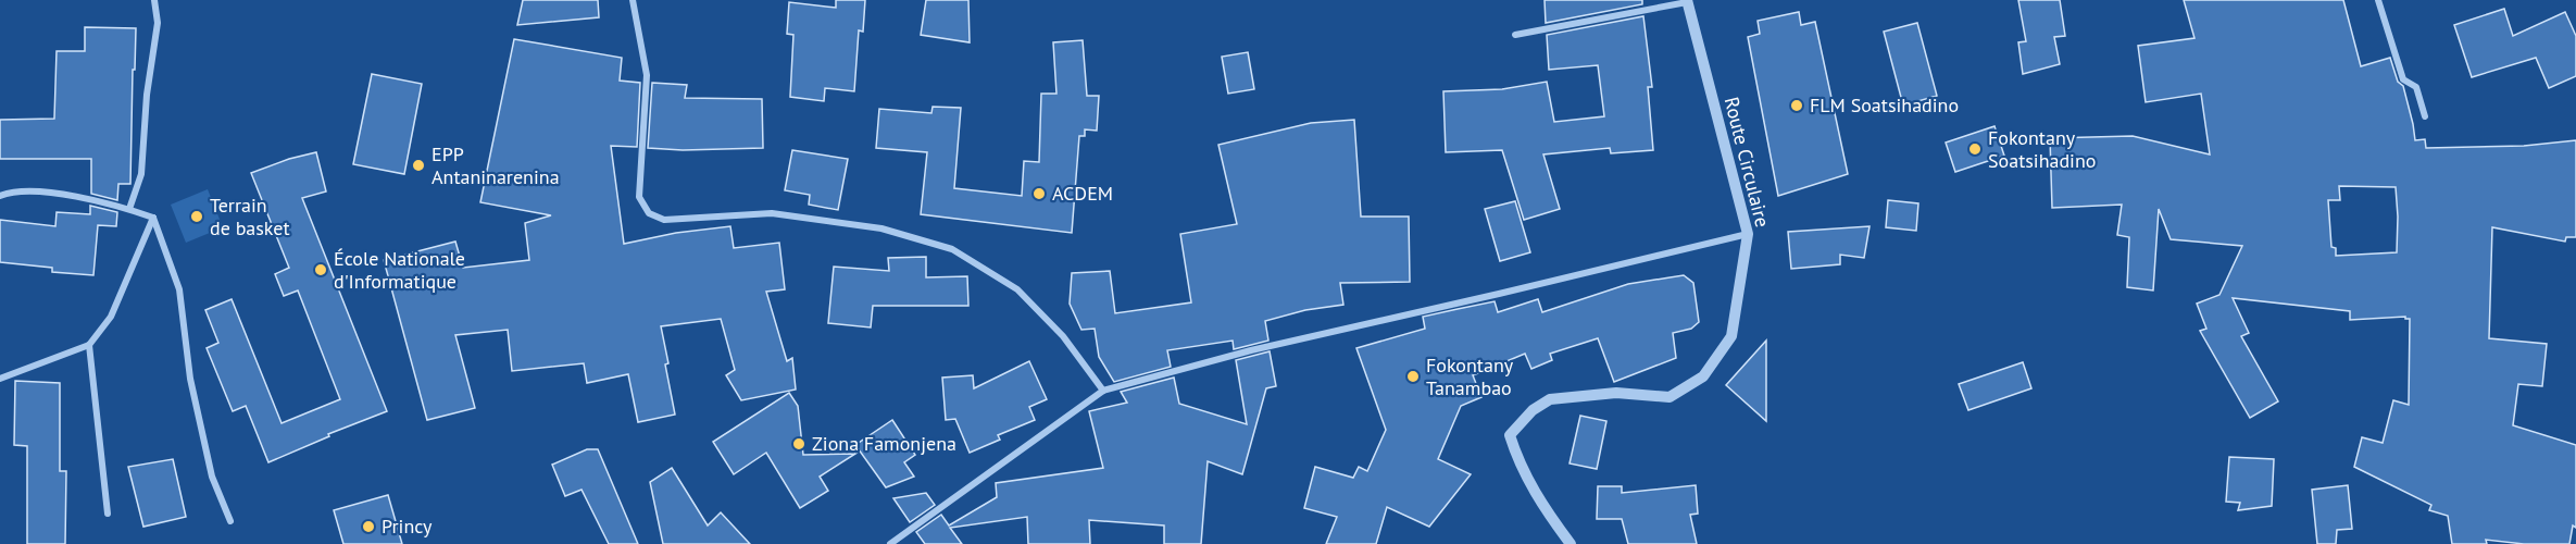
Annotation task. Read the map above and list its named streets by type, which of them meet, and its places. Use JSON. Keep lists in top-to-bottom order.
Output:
{
  "streets": {
    "street": ["Route Circulaire"]
  },
  "places": [
    "FLM Soatsihadino",
    "Fokontany Soatsihadino",
    "EPP Antaninarenina",
    "ACDEM",
    "Terrain de basket",
    "École Nationale d'Informatique",
    "Fokontany Tanambao",
    "Ziona Famonjena",
    "Princy"
  ]
}
